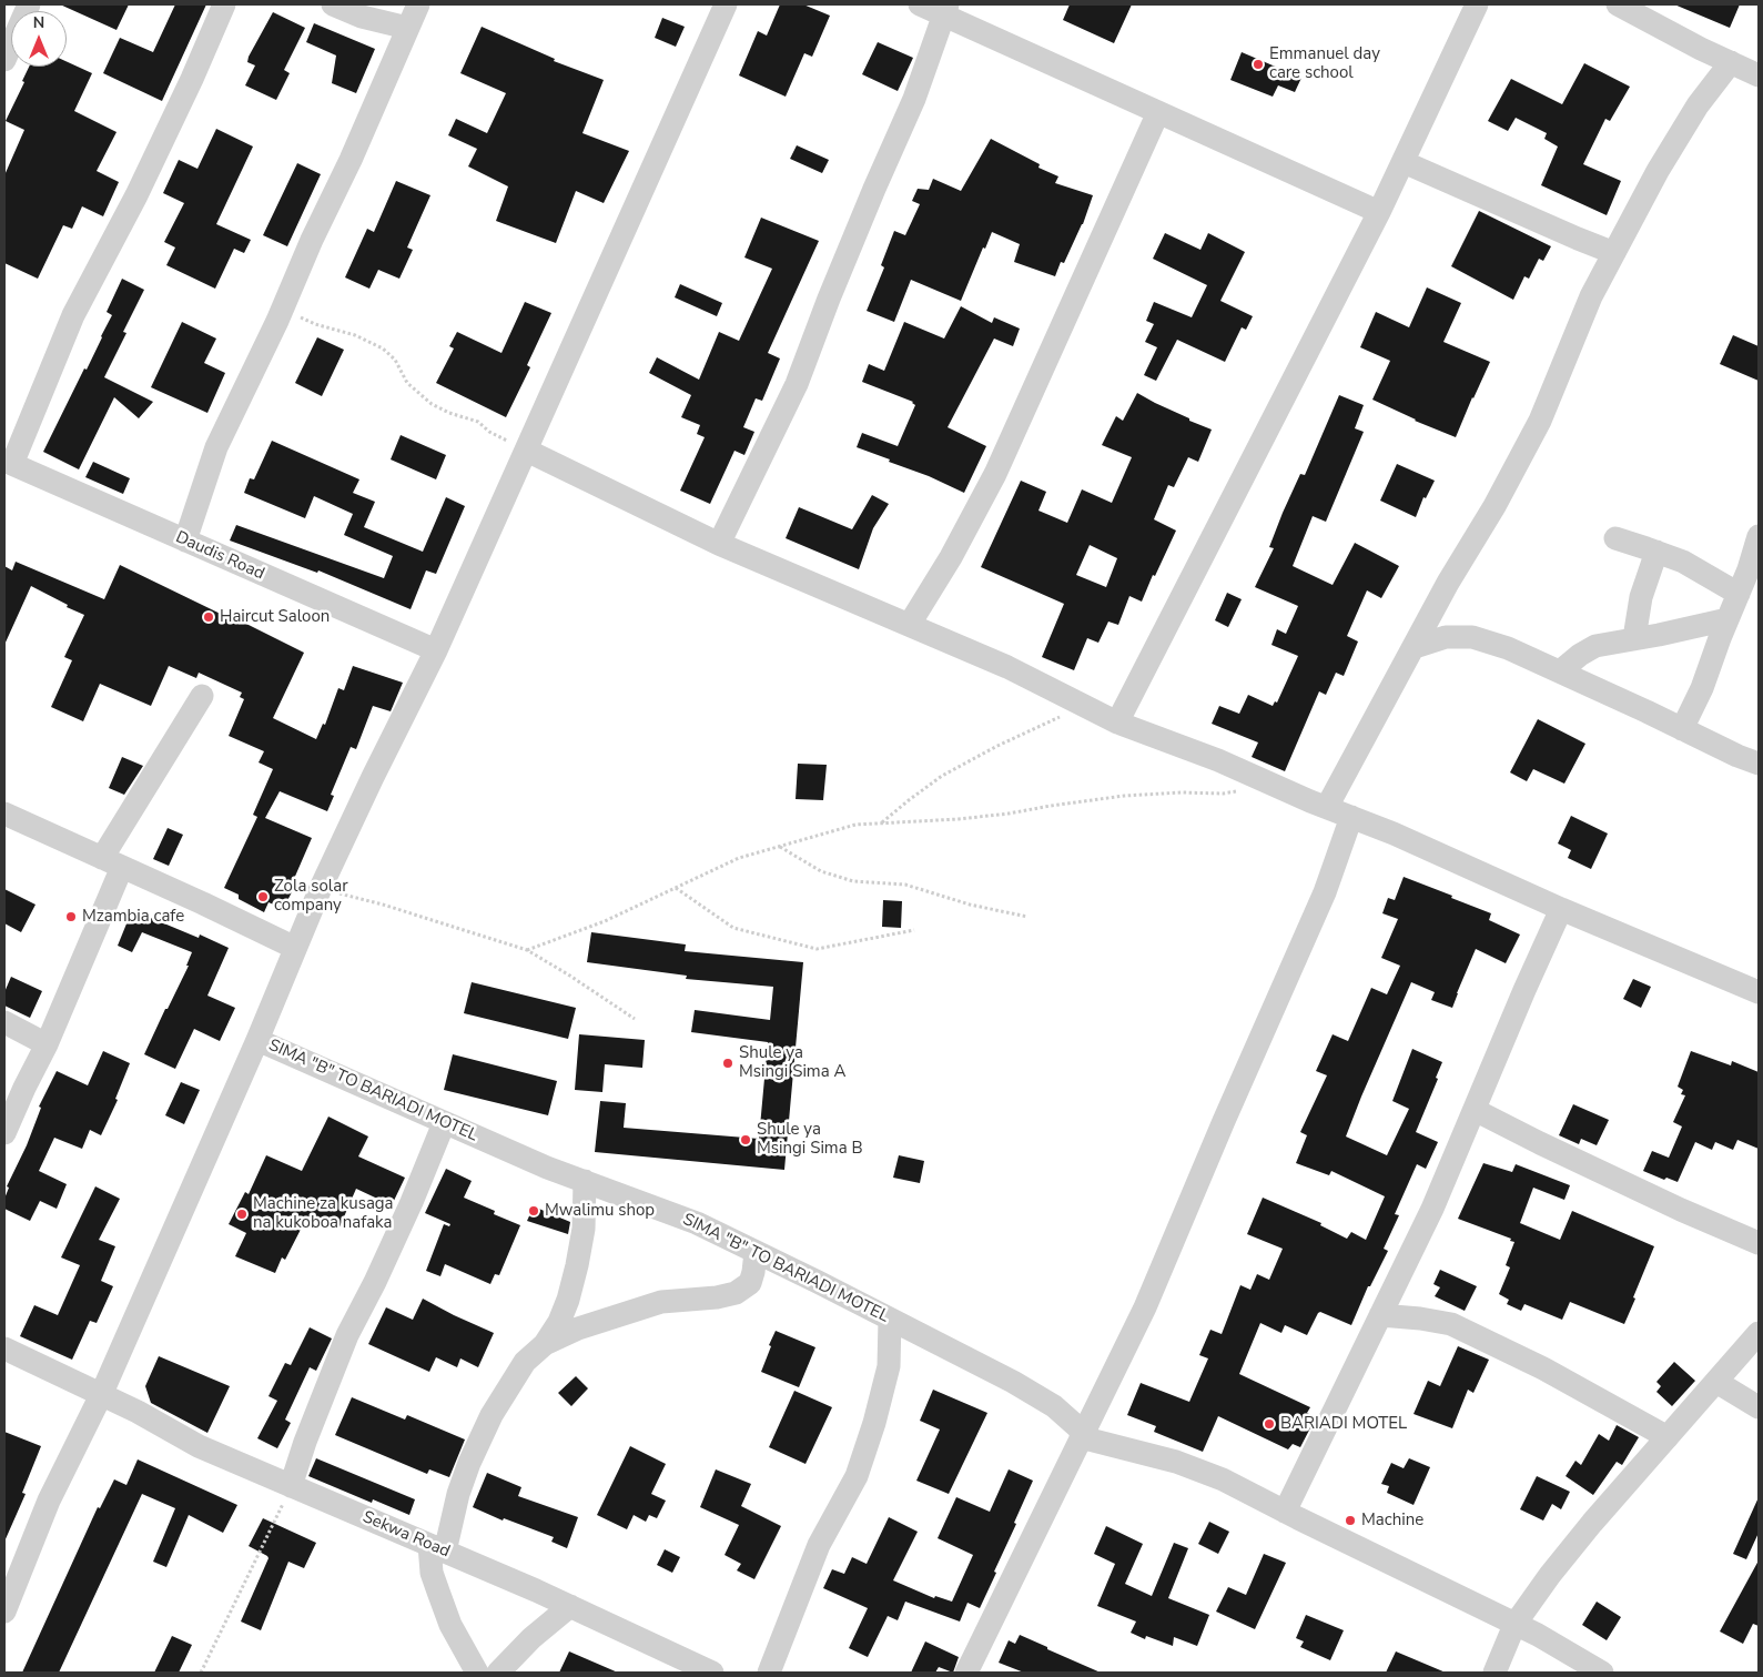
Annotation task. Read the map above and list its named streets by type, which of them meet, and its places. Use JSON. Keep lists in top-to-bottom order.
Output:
{
  "streets": {
    "street": ["Daudis Road", "SIMA \"B\" TO BARIADI MOTEL", "Sekwa Road"]
  },
  "places": [
    "Emmanuel day care school",
    "Haircut Saloon",
    "Zola solar company",
    "Mzambia cafe",
    "Shule ya Msingi Sima A",
    "Shule ya Msingi Sima B",
    "Mwalimu shop",
    "Machine za kusaga na kukoboa nafaka",
    "BARIADI MOTEL",
    "Machine"
  ],
  "north": "top"
}
